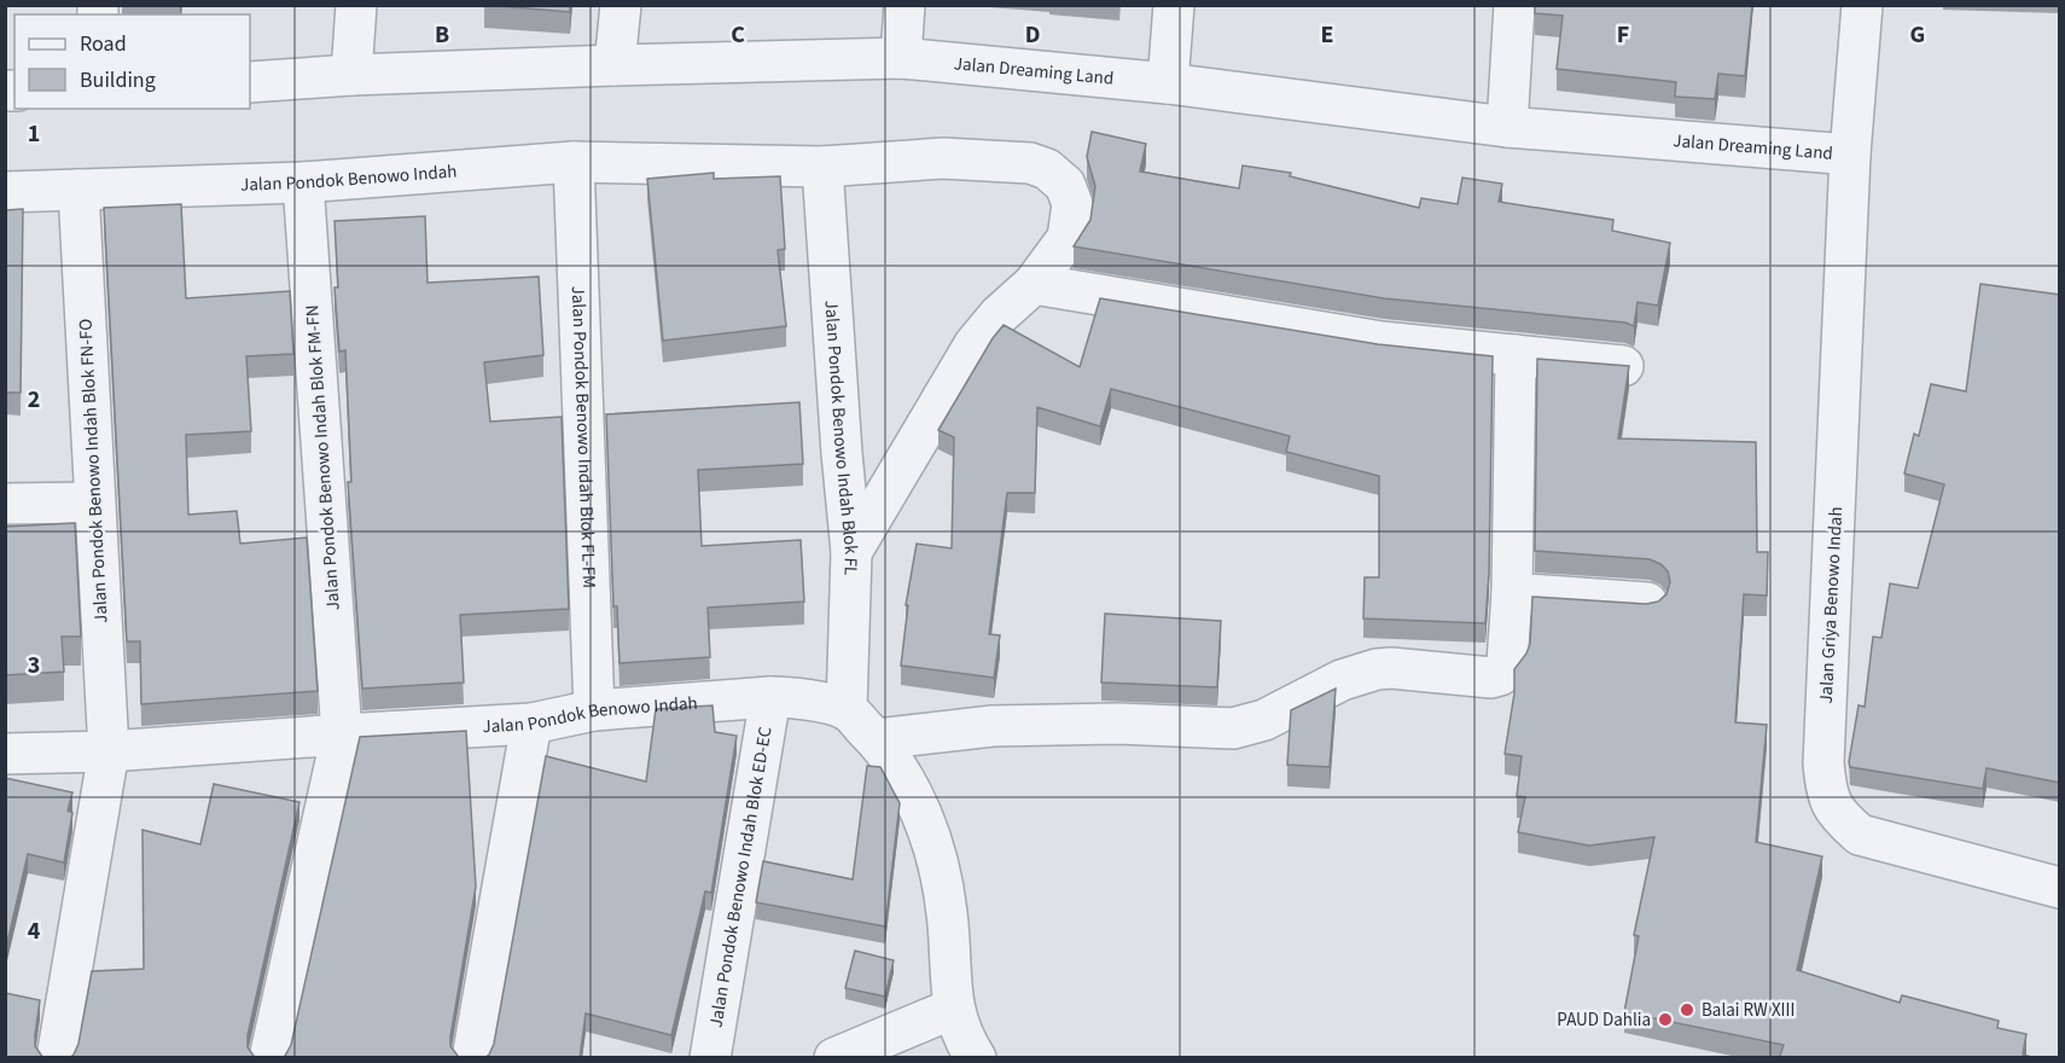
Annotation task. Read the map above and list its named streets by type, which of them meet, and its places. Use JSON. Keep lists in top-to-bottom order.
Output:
{
  "streets": {
    "street": [
      "Jalan Dreaming Land",
      "Jalan Pondok Benowo Indah",
      "Jalan Pondok Benowo Indah Blok FL-FM",
      "Jalan Pondok Benowo Indah Blok FL",
      "Jalan Pondok Benowo Indah Blok FM-FN",
      "Jalan Pondok Benowo Indah Blok FN-FO",
      "Jalan Griya Benowo Indah",
      "Jalan Pondok Benowo Indah Blok ED-EC"
    ]
  },
  "crossings": [
    ["Jalan Dreaming Land", "Jalan Griya Benowo Indah"],
    ["Jalan Pondok Benowo Indah", "Jalan Pondok Benowo Indah Blok FL-FM"],
    ["Jalan Pondok Benowo Indah", "Jalan Pondok Benowo Indah Blok FL"],
    ["Jalan Pondok Benowo Indah", "Jalan Pondok Benowo Indah Blok FM-FN"],
    ["Jalan Pondok Benowo Indah", "Jalan Pondok Benowo Indah Blok FN-FO"],
    ["Jalan Pondok Benowo Indah", "Jalan Pondok Benowo Indah Blok ED-EC"]
  ],
  "places": ["Balai RW XIII", "PAUD Dahlia"],
  "legend": ["Road", "Building"],
  "grid": {
    "columns": [
      "B",
      "C",
      "D",
      "E",
      "F",
      "G"
    ],
    "rows": [
      "1",
      "2",
      "3",
      "4"
    ]
  }
}
